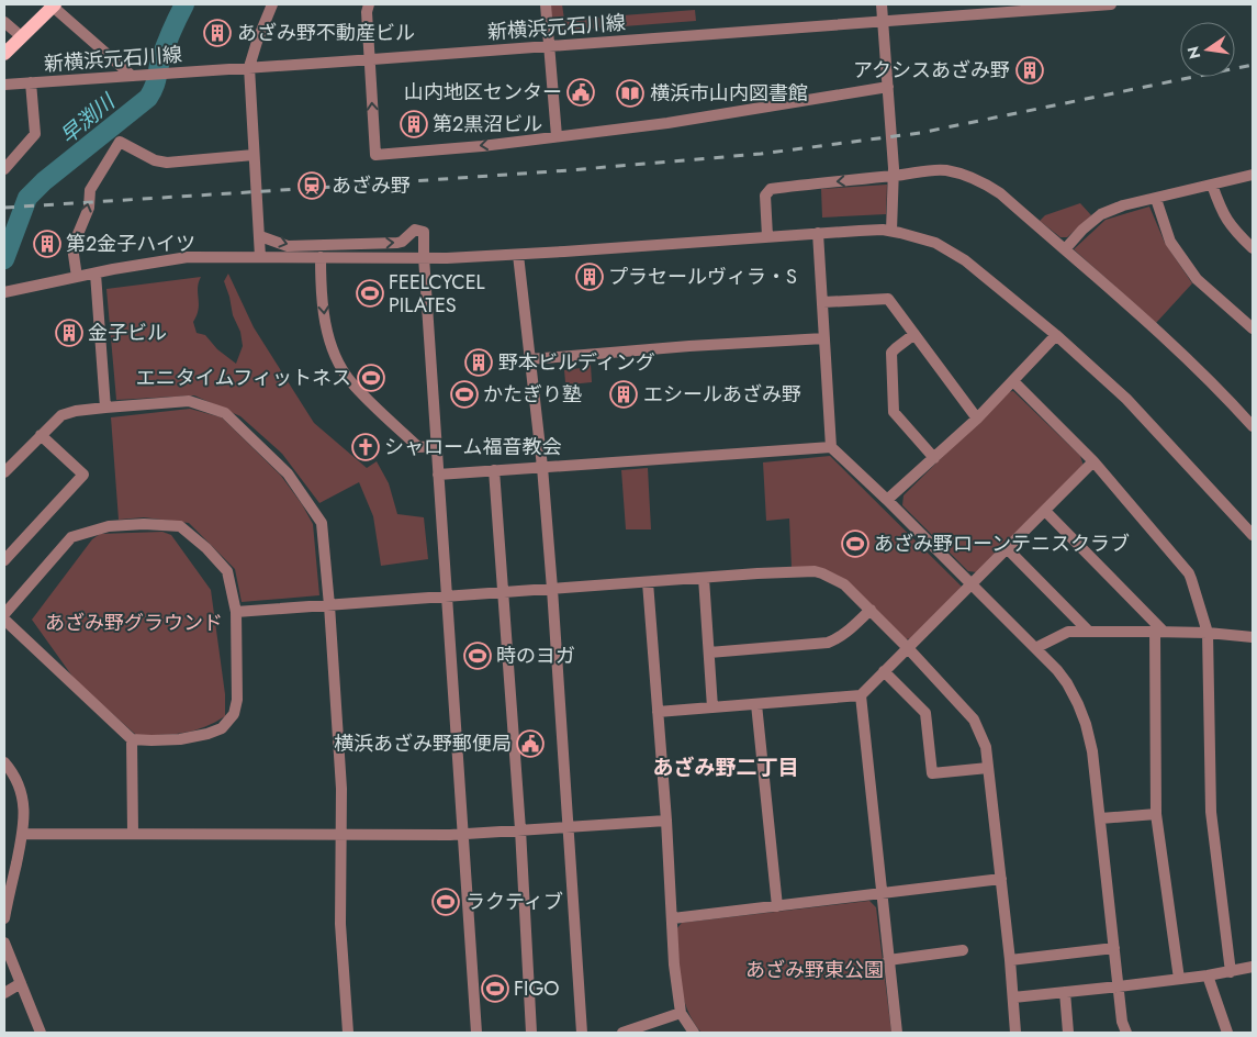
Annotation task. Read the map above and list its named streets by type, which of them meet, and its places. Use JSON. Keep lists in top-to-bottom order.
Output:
{
  "streets": {
    "street": ["新横浜元石川線"]
  },
  "districts": ["あざみ野二丁目"],
  "water": ["早渕川"],
  "parks": ["あざみ野グラウンド", "あざみ野東公園"],
  "places": {
    "building": [
      "あざみ野不動産ビル",
      "アクシスあざみ野",
      "第2黒沼ビル",
      "第2金子ハイツ",
      "プラセールヴィラ・S",
      "金子ビル",
      "野本ビルディング",
      "エシールあざみ野"
    ],
    "public building": ["山内地区センター", "横浜あざみ野郵便局"],
    "library": ["横浜市山内図書館"],
    "station": ["あざみ野"],
    "sports": [
      "FEELCYCEL PILATES",
      "エニタイムフィットネス",
      "かたぎり塾",
      "あざみ野ローンテニスクラブ",
      "時のヨガ",
      "ラクティブ",
      "FIGO"
    ],
    "church": ["シャローム福音教会"]
  },
  "north": "left"
}
